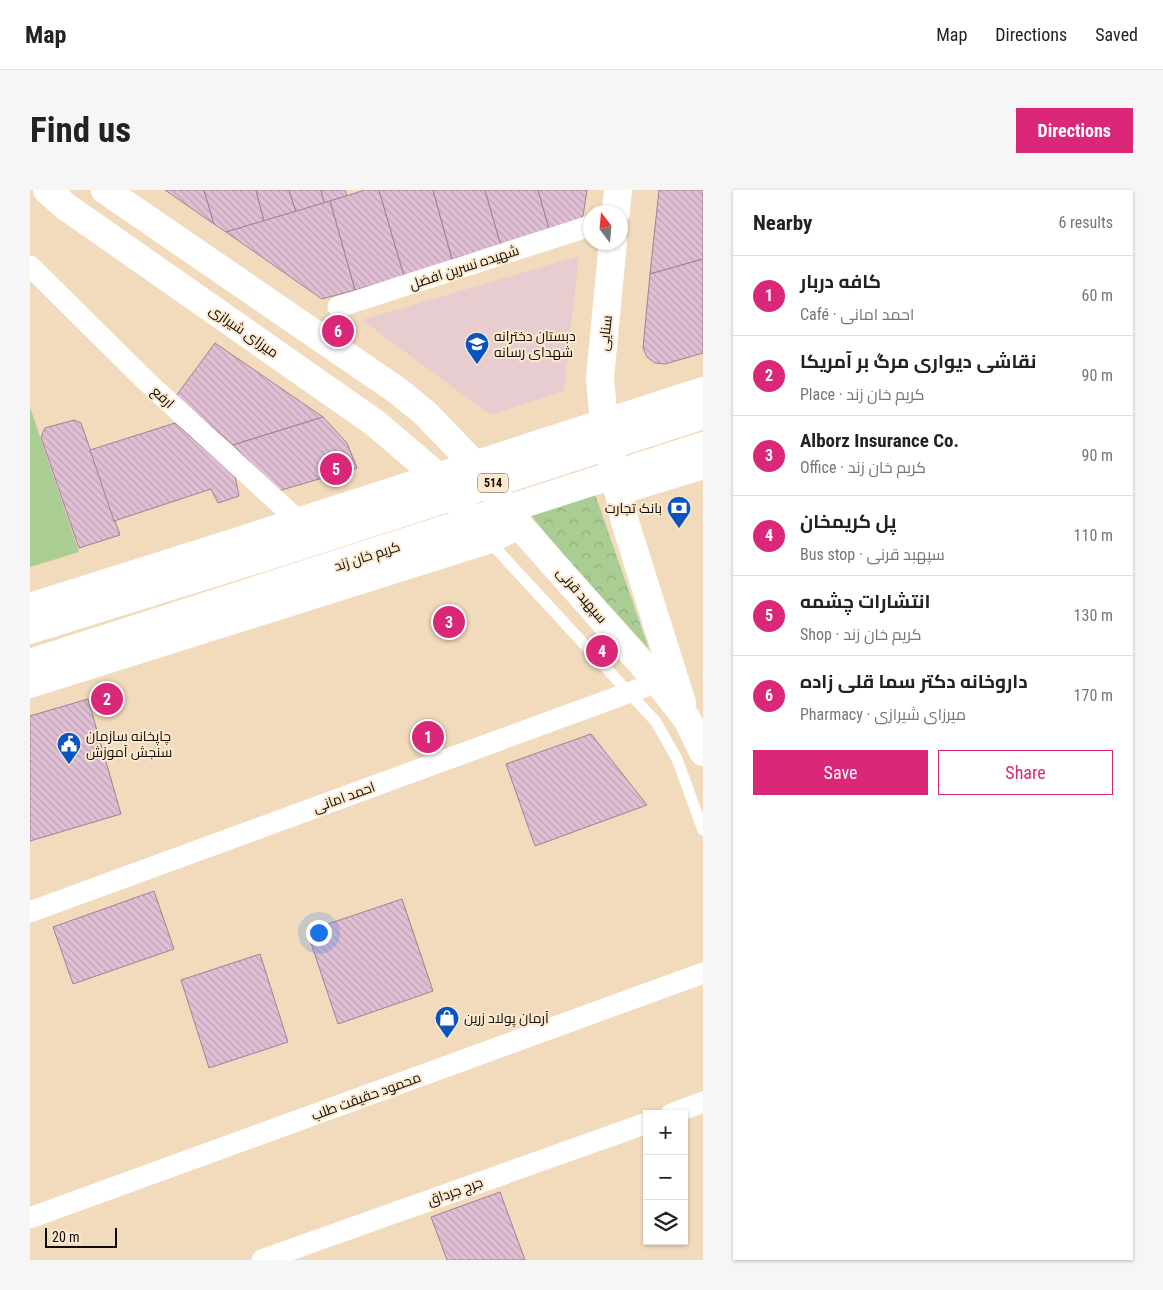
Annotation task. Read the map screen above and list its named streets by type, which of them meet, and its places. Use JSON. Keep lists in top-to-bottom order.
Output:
{
  "streets": {
    "main road": [
      "میرزای شیرازی",
      "سنایی",
      "514",
      "کریم خان زند",
      "سپهبد قرنی"
    ],
    "street": [
      "شهیده نسرین افضل",
      "ارفع",
      "احمد امانی",
      "محمود حقیقت طلب",
      "جرج جرداق"
    ]
  },
  "crossings": [
    ["سنایی", "سپهبد قرنی"],
    ["سپهبد قرنی", "احمد امانی"]
  ],
  "places": {
    "school or university": ["دبستان دخترانه شهدای رسانه"],
    "bank": ["بانک تجارت"],
    "public building": ["چاپخانه سازمان سنجش آموزش"],
    "shop": ["آرمان پولاد زرین"]
  },
  "scale_bar": "20 m",
  "north": "top",
  "page": {
    "header": "Map",
    "nav": ["Map", "Directions", "Saved"],
    "buttons": [
      "Directions",
      ["Save", "Share"]
    ],
    "title": "Find us",
    "heading": ["Nearby", "6 results"],
    "list": [
      {
        "mark": "1",
        "name": "کافه دربار",
        "note": "Café · احمد امانی",
        "value": "60 m"
      },
      {
        "mark": "2",
        "name": "نقاشی دیواری مرگ بر آمریکا",
        "note": "Place · کریم خان زند",
        "value": "90 m"
      },
      {
        "mark": "3",
        "name": "Alborz Insurance Co.",
        "note": "Office · کریم خان زند",
        "value": "90 m"
      },
      {
        "mark": "4",
        "name": "پل کریمخان",
        "note": "Bus stop · سپهبد قرنی",
        "value": "110 m"
      },
      {
        "mark": "5",
        "name": "انتشارات چشمه",
        "note": "Shop · کریم خان زند",
        "value": "130 m"
      },
      {
        "mark": "6",
        "name": "داروخانه دکتر سما قلی زاده",
        "note": "Pharmacy · میرزای شیرازی",
        "value": "170 m"
      }
    ],
    "pins": [
      "6",
      "5",
      "3",
      "4",
      "2",
      "1"
    ],
    "map_buttons": ["+", "−"],
    "scale": "20 m"
  }
}
